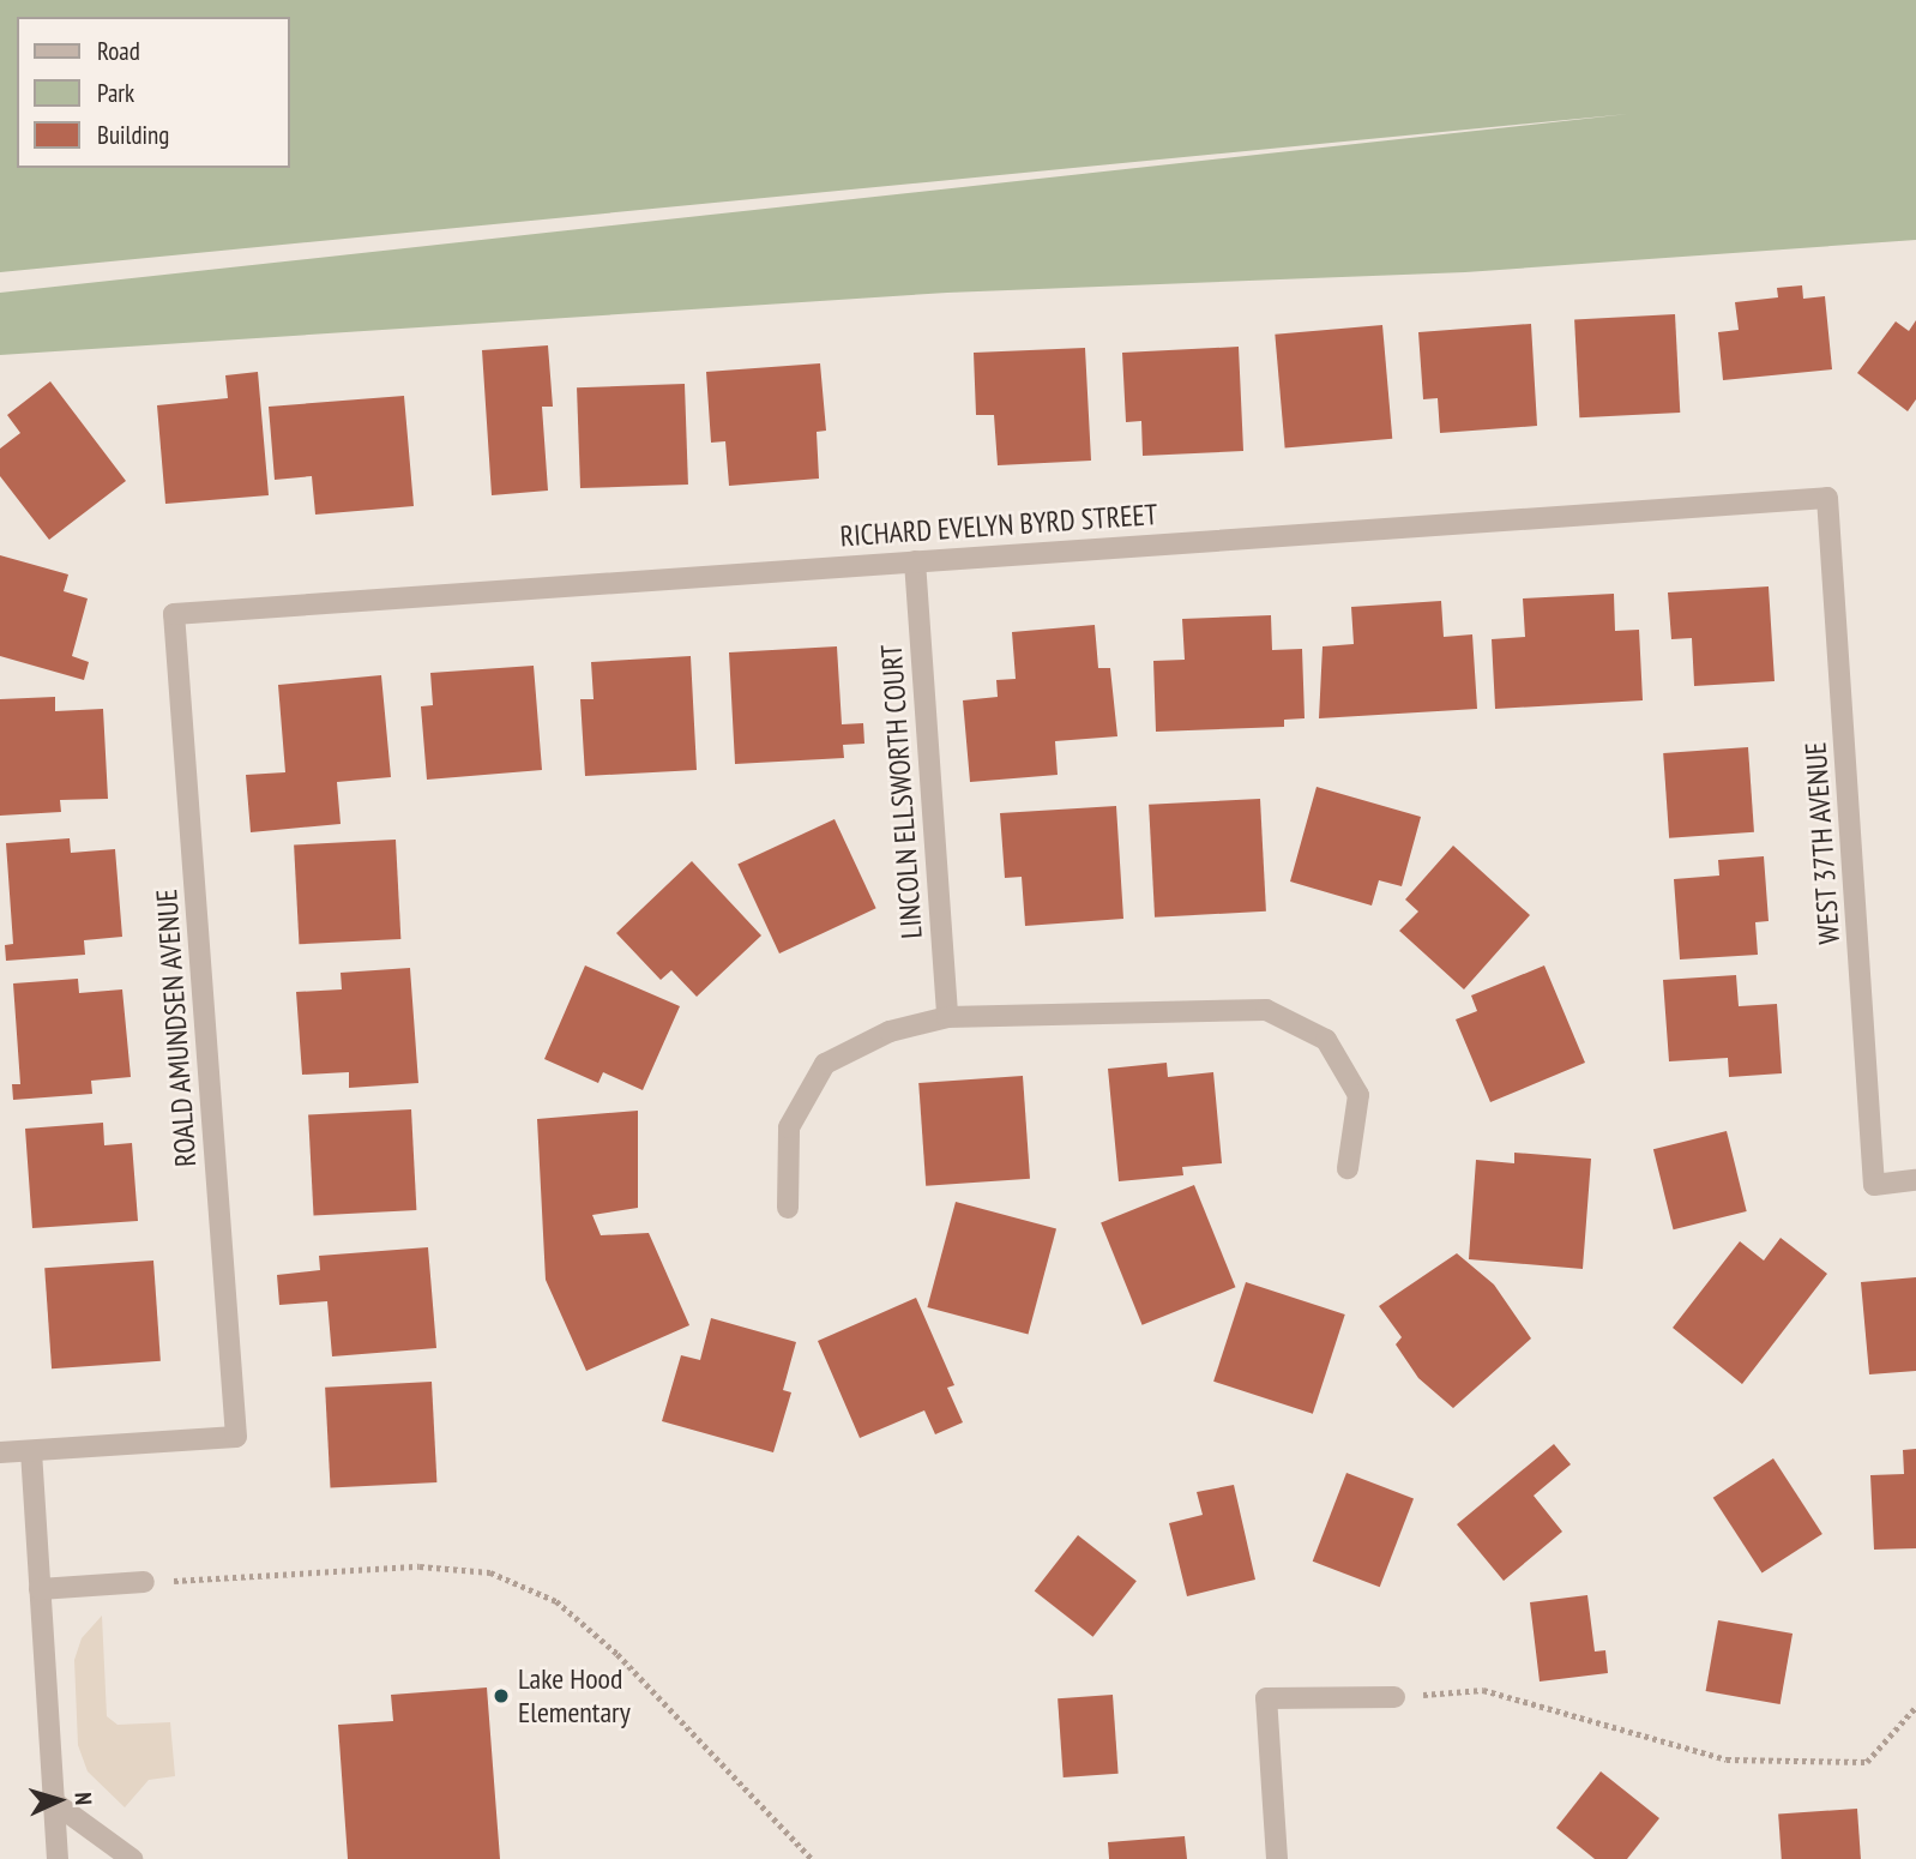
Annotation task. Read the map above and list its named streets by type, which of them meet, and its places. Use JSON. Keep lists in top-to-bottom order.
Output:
{
  "streets": {
    "street": [
      "RICHARD EVELYN BYRD STREET",
      "LINCOLN ELLSWORTH COURT",
      "WEST 37TH AVENUE",
      "ROALD AMUNDSEN AVENUE"
    ]
  },
  "crossings": [
    ["RICHARD EVELYN BYRD STREET", "LINCOLN ELLSWORTH COURT"],
    ["RICHARD EVELYN BYRD STREET", "WEST 37TH AVENUE"],
    ["RICHARD EVELYN BYRD STREET", "ROALD AMUNDSEN AVENUE"]
  ],
  "places": ["Lake Hood Elementary"],
  "legend": ["Road", "Park", "Building"],
  "north": "right"
}
